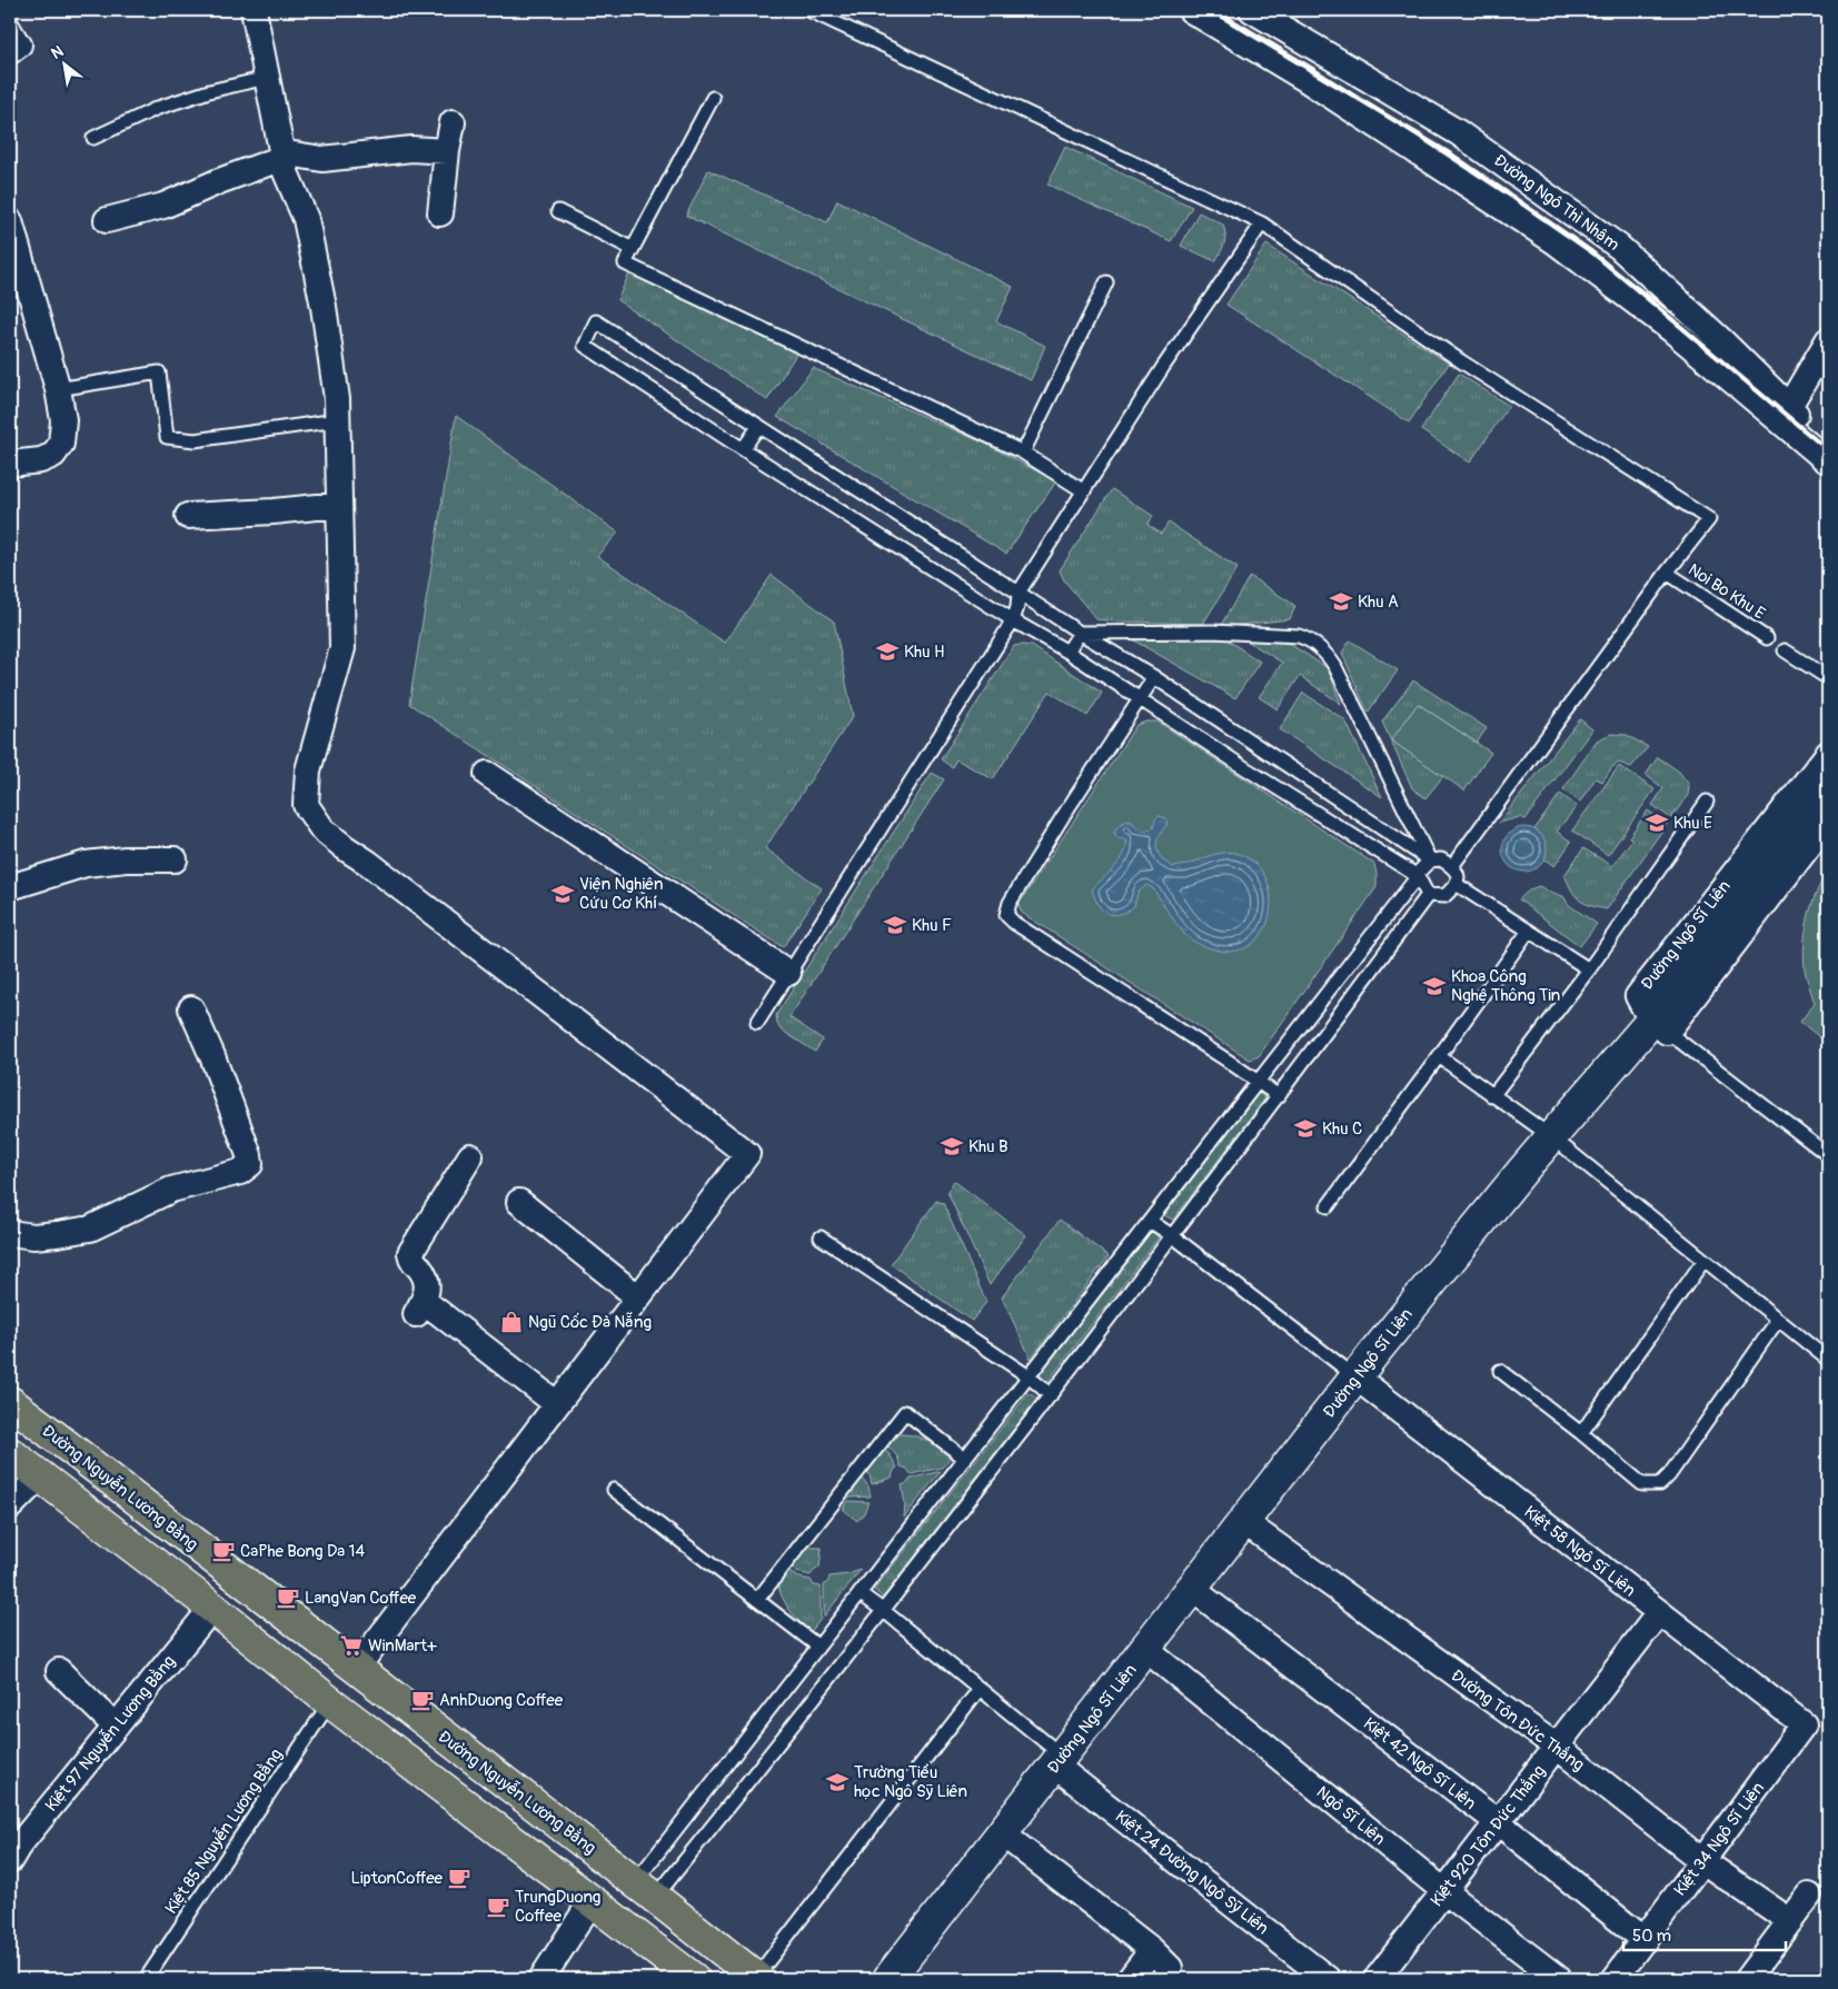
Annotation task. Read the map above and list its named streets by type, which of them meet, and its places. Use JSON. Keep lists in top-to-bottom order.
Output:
{
  "streets": {
    "highway": ["Đường Nguyễn Lương Bằng"],
    "street": [
      "Đường Ngô Thì Nhậm",
      "Đường Ngô Sĩ Liên",
      "Kiệt 58 Ngô Sĩ Liên",
      "Đường Tôn Đức Thắng",
      "Kiệt 97 Nguyễn Lương Bằng",
      "Kiệt 42 Ngô Sĩ Liên",
      "Ngô Sĩ Liên",
      "Kiệt 920 Tôn Đức Thắng",
      "Kiệt 34 Ngô Sĩ Liên",
      "Kiệt 24 Đường Ngô Sỹ Liên"
    ],
    "lane": ["Noi Bo Khu E", "Kiệt 85 Nguyễn Lương Bằng"]
  },
  "crossings": [
    ["Đường Ngô Sĩ Liên", "Kiệt 58 Ngô Sĩ Liên"],
    ["Đường Ngô Sĩ Liên", "Đường Tôn Đức Thắng"],
    ["Đường Ngô Sĩ Liên", "Kiệt 42 Ngô Sĩ Liên"],
    ["Đường Ngô Sĩ Liên", "Ngô Sĩ Liên"],
    ["Đường Ngô Sĩ Liên", "Kiệt 24 Đường Ngô Sỹ Liên"],
    ["Kiệt 58 Ngô Sĩ Liên", "Kiệt 920 Tôn Đức Thắng"],
    ["Kiệt 58 Ngô Sĩ Liên", "Kiệt 34 Ngô Sĩ Liên"],
    ["Đường Tôn Đức Thắng", "Kiệt 920 Tôn Đức Thắng"],
    ["Đường Tôn Đức Thắng", "Kiệt 34 Ngô Sĩ Liên"],
    ["Kiệt 42 Ngô Sĩ Liên", "Kiệt 920 Tôn Đức Thắng"],
    ["Kiệt 42 Ngô Sĩ Liên", "Kiệt 34 Ngô Sĩ Liên"],
    ["Ngô Sĩ Liên", "Kiệt 920 Tôn Đức Thắng"]
  ],
  "places": {
    "school or university": [
      "Khu A",
      "Khu H",
      "Khu E",
      "Viện Nghiên Cứu Cơ Khí",
      "Khu F",
      "Khoa Công Nghệ Thông Tin",
      "Khu C",
      "Khu B",
      "Trường Tiểu học Ngô Sỹ Liên"
    ],
    "shop": ["Ngũ Cốc Đà Nẵng"],
    "cafe": [
      "CaPhe Bong Da 14",
      "LangVan Coffee",
      "AnhDuong Coffee",
      "LiptonCoffee",
      "TrungDuong Coffee"
    ],
    "supermarket": ["WinMart+"]
  },
  "scale_bar": "50 m",
  "north": "top left"
}
